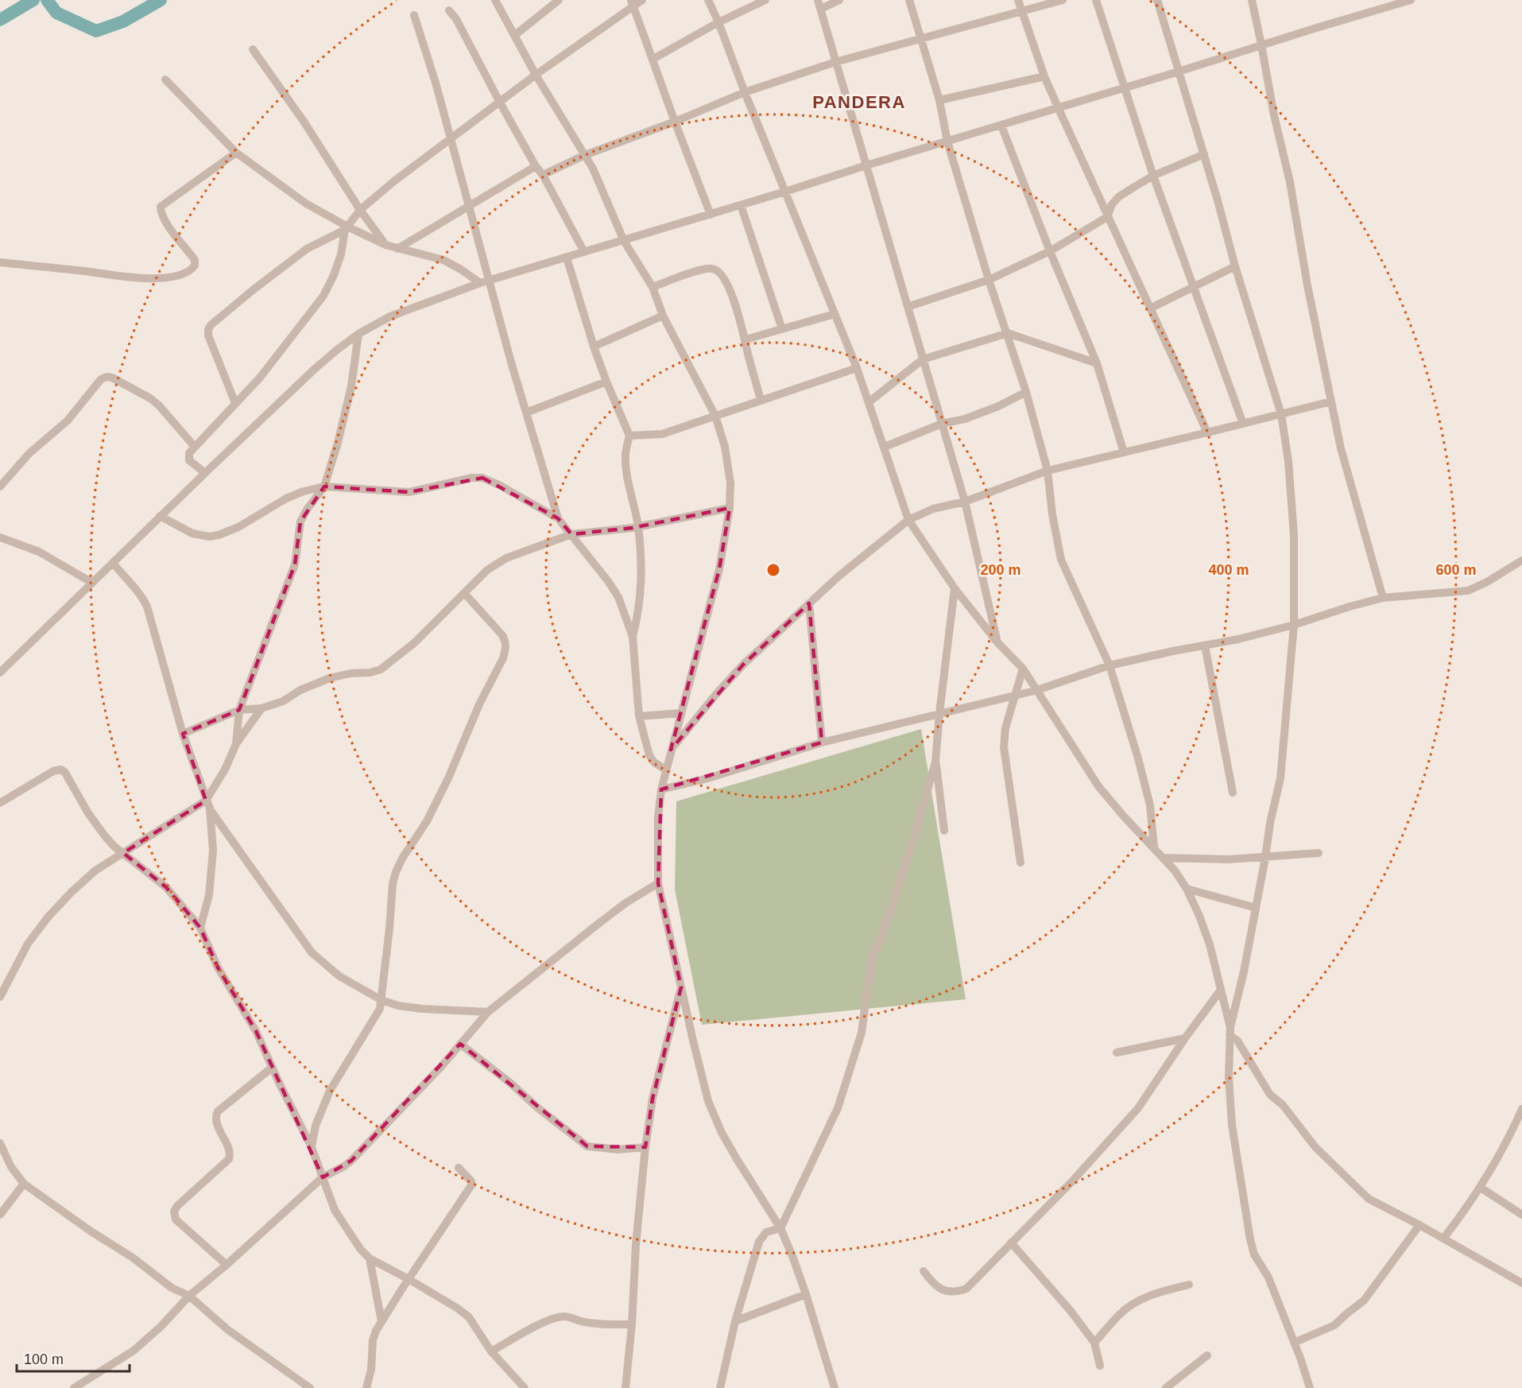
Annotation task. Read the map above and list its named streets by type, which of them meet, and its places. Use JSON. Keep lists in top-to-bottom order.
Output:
{
  "districts": ["PANDERA"],
  "scale_bar": "100 m",
  "rings": ["200 m", "400 m", "600 m"]
}
